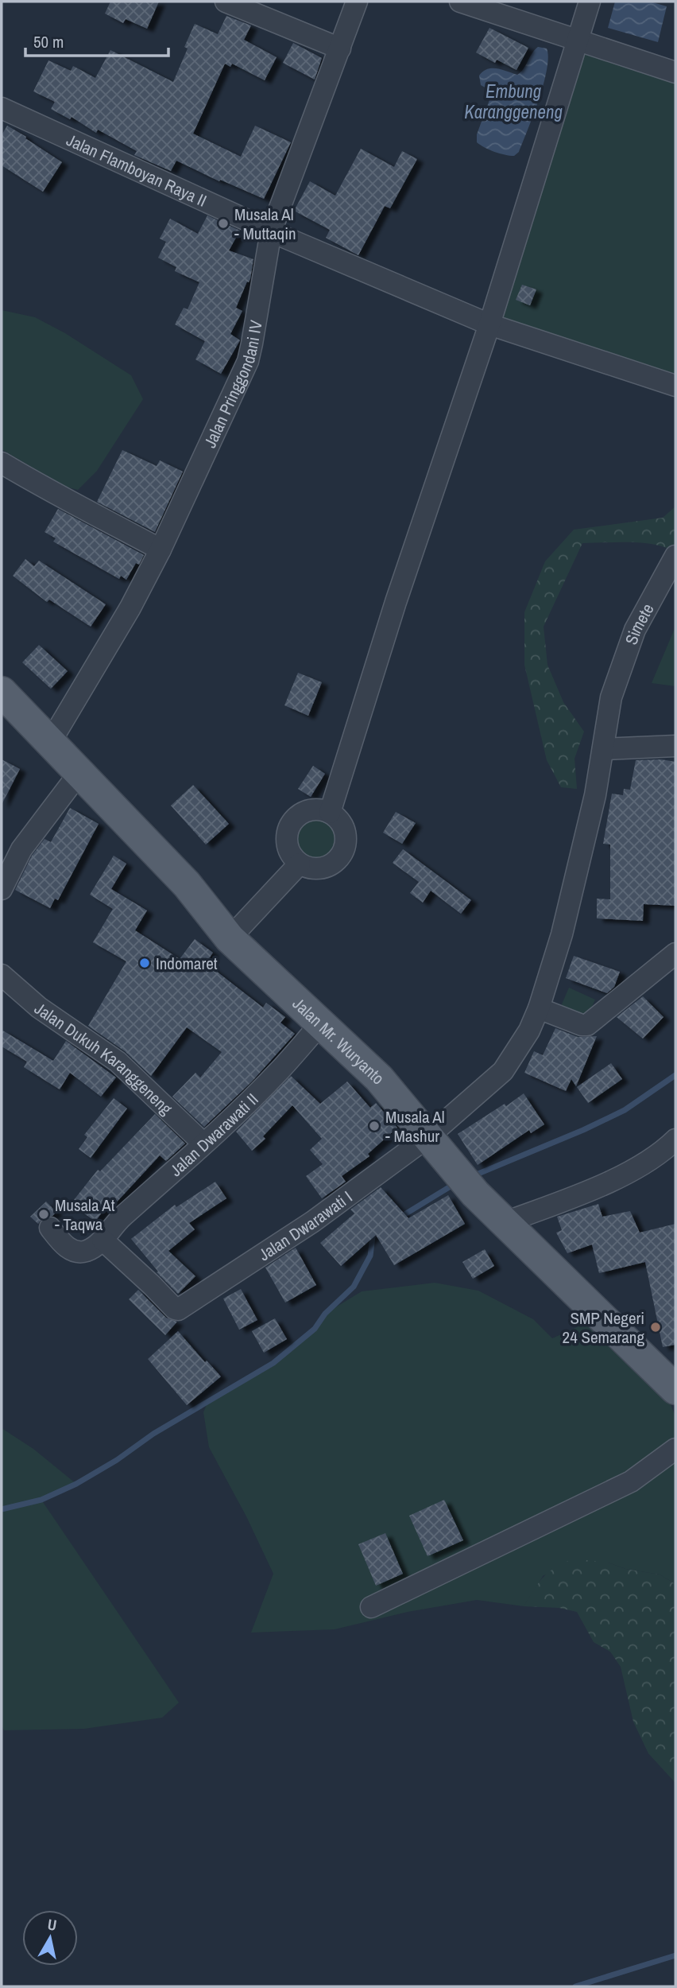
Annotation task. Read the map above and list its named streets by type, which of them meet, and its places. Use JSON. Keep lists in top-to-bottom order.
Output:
{
  "streets": {
    "main road": ["Jalan Mr. Wuryanto"],
    "street": [
      "Jalan Flamboyan Raya II",
      "Jalan Pringgondani IV",
      "Simete",
      "Jalan Dukuh Karanggeneng",
      "Jalan Dwarawati II",
      "Jalan Dwarawati I"
    ]
  },
  "crossings": [
    ["Jalan Flamboyan Raya II", "Jalan Pringgondani IV"],
    ["Jalan Pringgondani IV", "Jalan Mr. Wuryanto"],
    ["Simete", "Jalan Dwarawati I"],
    ["Jalan Mr. Wuryanto", "Jalan Dwarawati II"],
    ["Jalan Mr. Wuryanto", "Jalan Dwarawati I"],
    ["Jalan Dukuh Karanggeneng", "Jalan Dwarawati II"],
    ["Jalan Dwarawati II", "Jalan Dwarawati I"]
  ],
  "water": ["Embung Karanggeneng"],
  "places": [
    "Musala Al - Muttaqin",
    "Indomaret",
    "Musala Al - Mashur",
    "Musala At - Taqwa",
    "SMP Negeri 24 Semarang"
  ],
  "scale_bar": "50 m",
  "north": "top"
}
